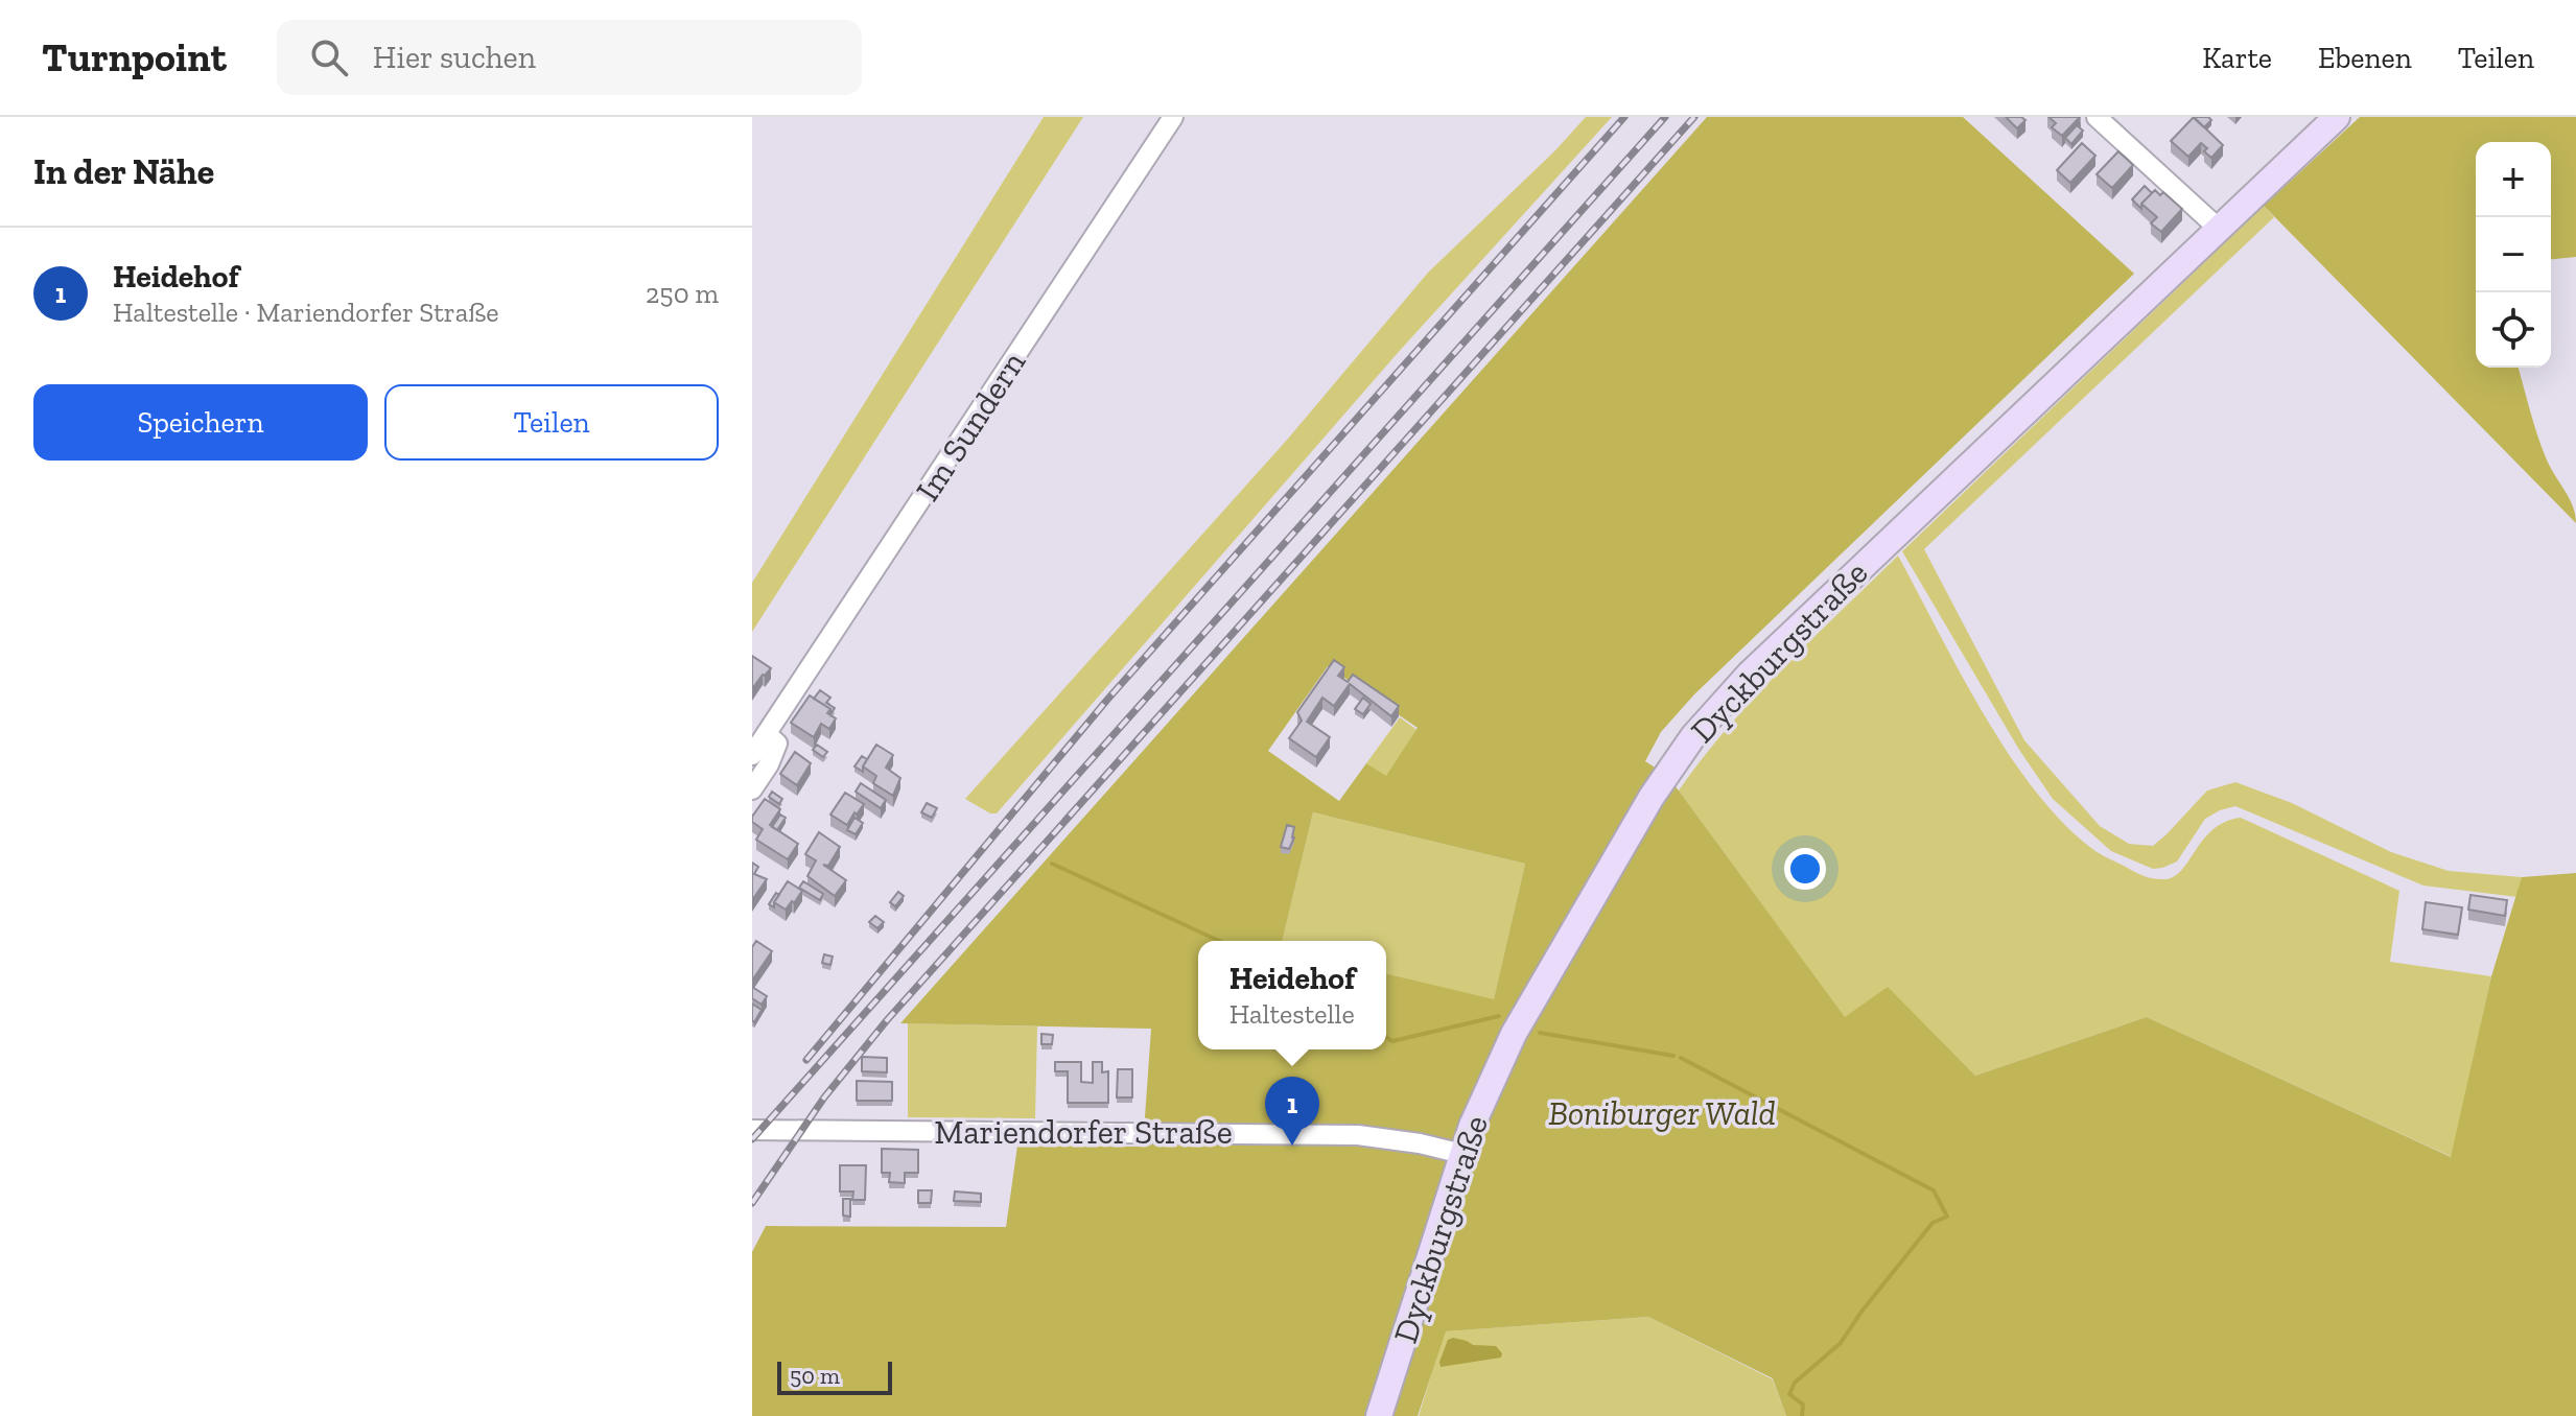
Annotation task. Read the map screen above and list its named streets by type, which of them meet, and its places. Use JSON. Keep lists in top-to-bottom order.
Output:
{
  "streets": {
    "street": ["Im Sundern", "Dyckburgstraße", "Mariendorfer Straße"]
  },
  "crossings": [
    ["Dyckburgstraße", "Mariendorfer Straße"]
  ],
  "parks": ["Boniburger Wald"],
  "scale_bar": "50 m",
  "page": {
    "header": "Turnpoint",
    "search": "Hier suchen",
    "nav": ["Karte", "Ebenen", "Teilen"],
    "heading": "In der Nähe",
    "map_buttons": ["+", "−"],
    "list": [
      {
        "mark": "1",
        "name": "Heidehof",
        "note": "Haltestelle · Mariendorfer Straße",
        "value": "250 m"
      }
    ],
    "buttons": ["Speichern", "Teilen"],
    "popup": ["Heidehof", "Haltestelle"],
    "pins": "1",
    "scale": "50 m"
  }
}
